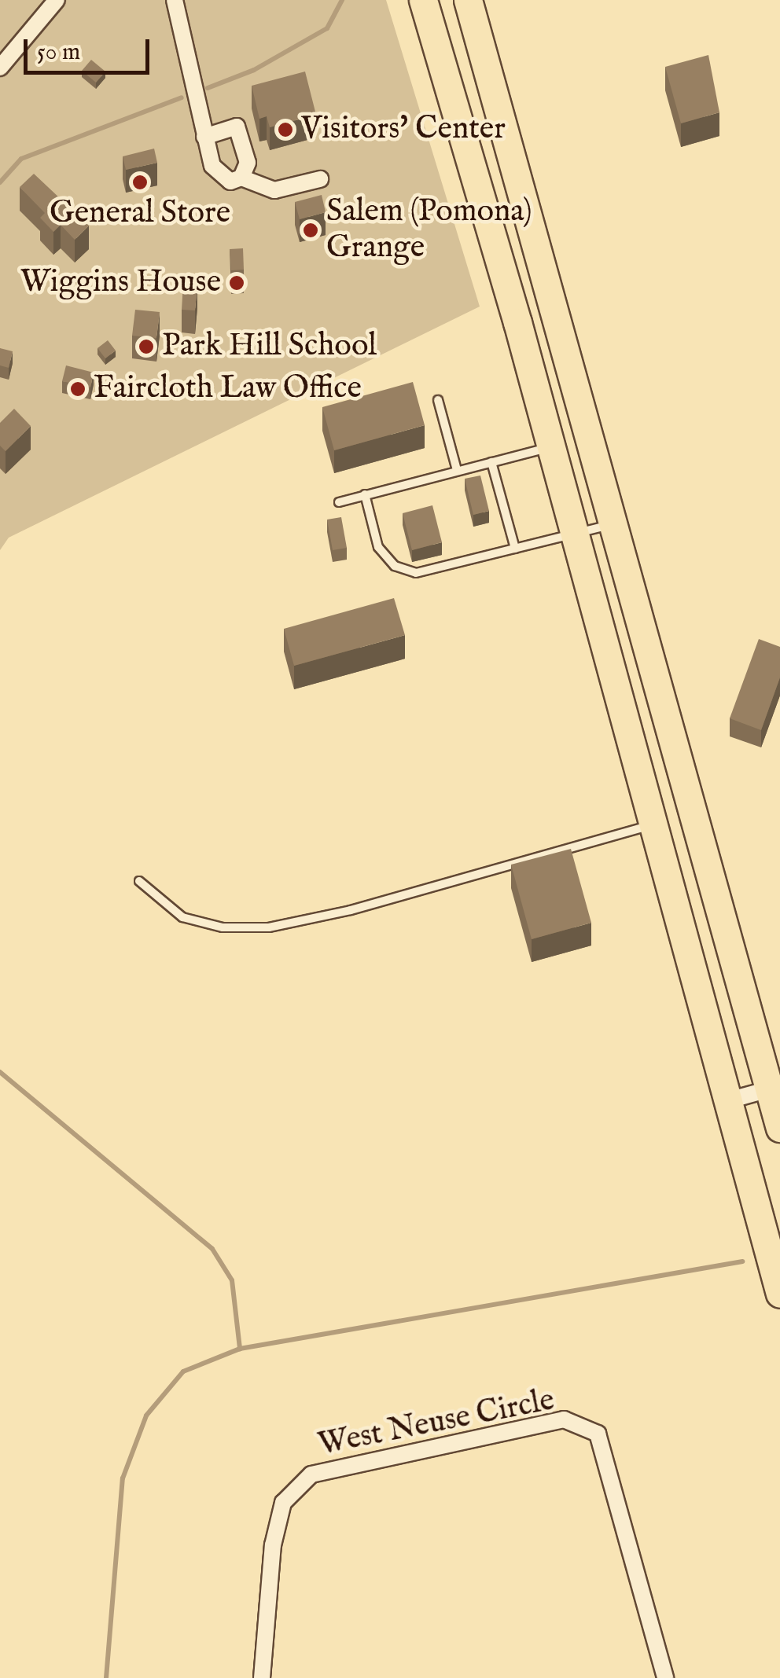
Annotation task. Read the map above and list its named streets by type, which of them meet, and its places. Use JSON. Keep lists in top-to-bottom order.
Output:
{
  "streets": {
    "street": ["West Neuse Circle"]
  },
  "places": [
    "Visitors' Center",
    "General Store",
    "Salem (Pomona) Grange",
    "Wiggins House",
    "Park Hill School",
    "Faircloth Law Office"
  ],
  "scale_bar": "50 m"
}
